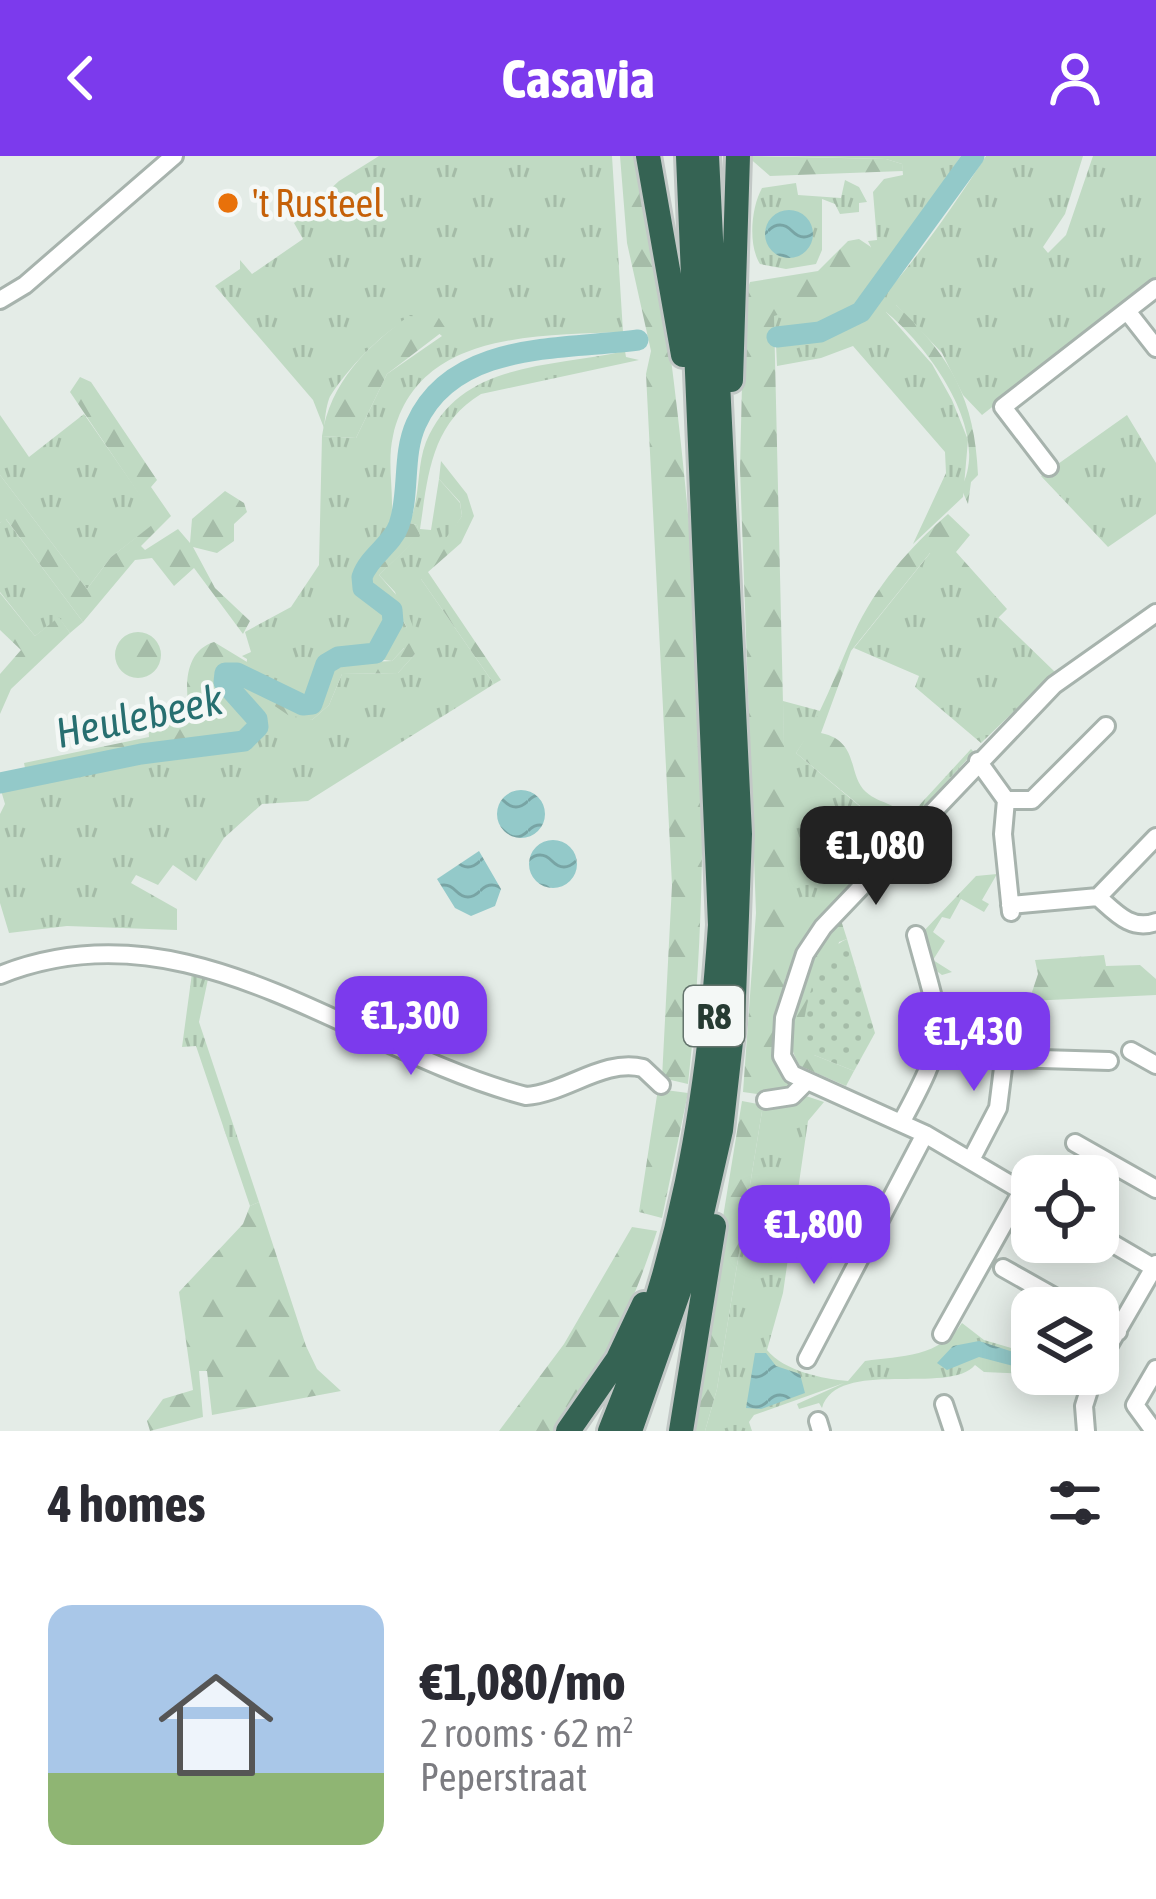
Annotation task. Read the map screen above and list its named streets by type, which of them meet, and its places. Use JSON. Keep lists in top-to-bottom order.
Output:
{
  "streets": {
    "highway": ["R8"]
  },
  "water": ["Heulebeek"],
  "places": ["'t Rusteel"],
  "page": {
    "header": "Casavia",
    "price": [
      "€1,080",
      "€1,300",
      "€1,430",
      "€1,800"
    ],
    "heading": "4 homes",
    "list": [
      {
        "name": "€1,080/mo",
        "note": "2 rooms · 62 m² · Peperstraat"
      }
    ]
  }
}
